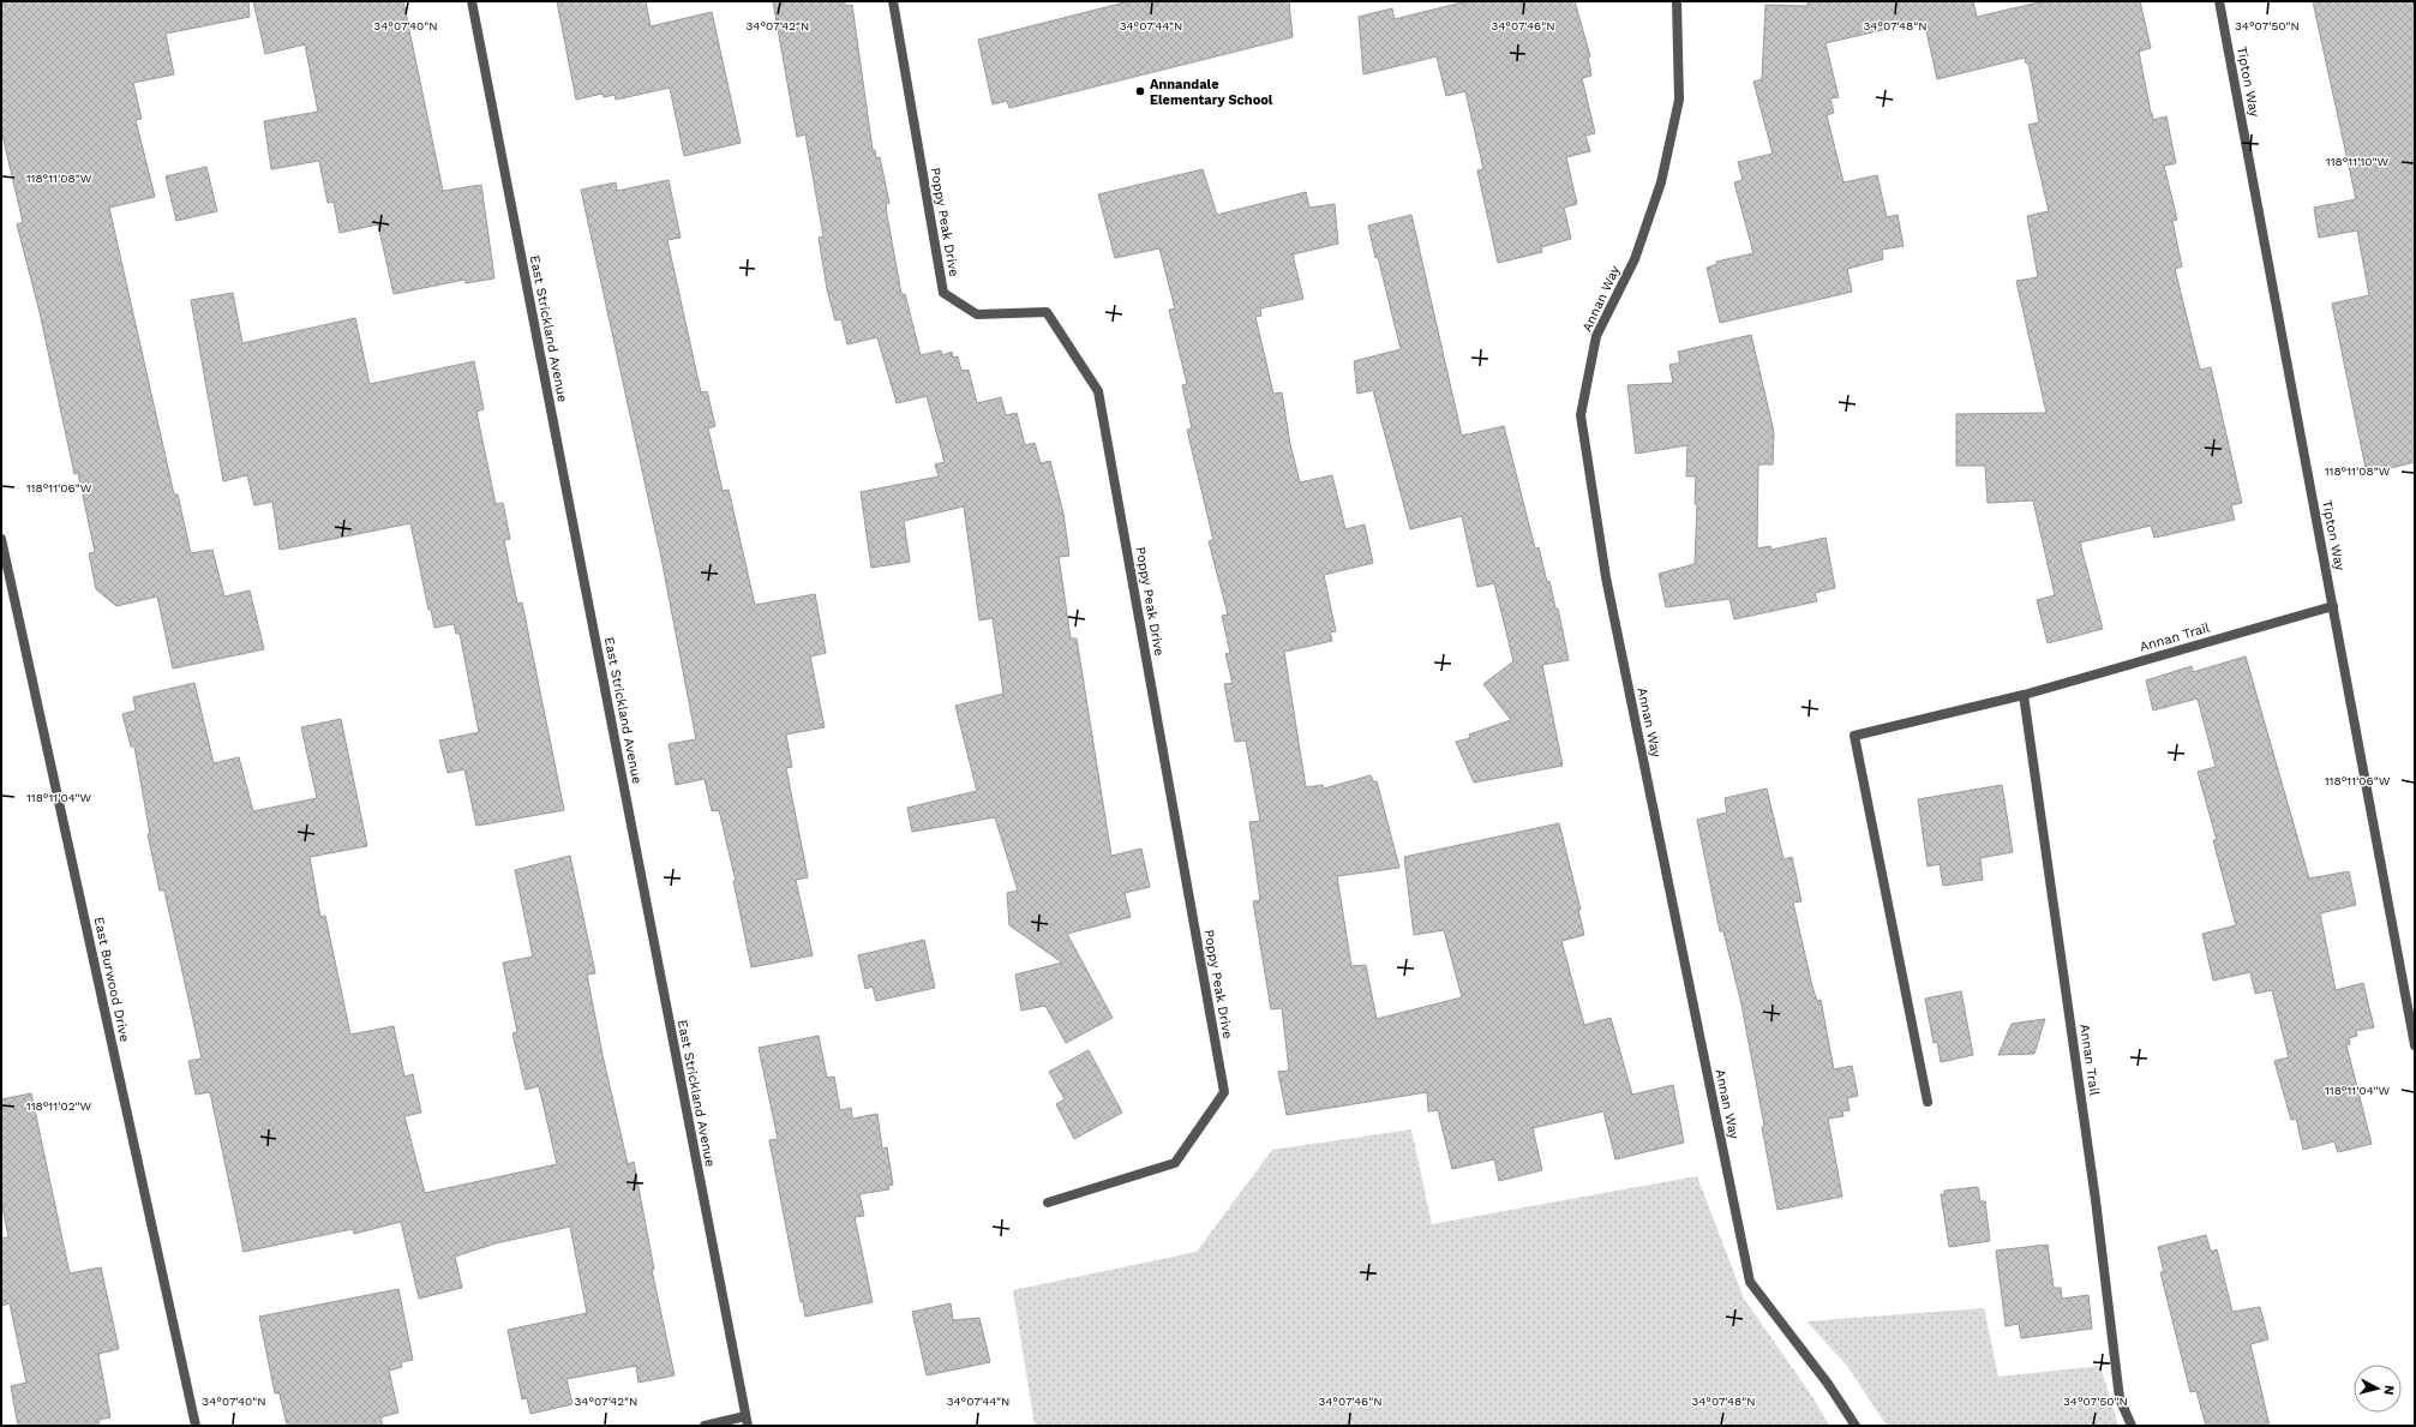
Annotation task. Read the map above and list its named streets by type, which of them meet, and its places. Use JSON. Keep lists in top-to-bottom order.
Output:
{
  "streets": {
    "street": [
      "Tipton Way",
      "Poppy Peak Drive",
      "Annan Way",
      "East Strickland Avenue",
      "Annan Trail",
      "East Burwood Drive"
    ]
  },
  "crossings": [
    ["Tipton Way", "Annan Trail"]
  ],
  "places": ["Annandale Elementary School"],
  "north": "right",
  "coordinates": [
    "34°07'40\"N",
    "34°07'42\"N",
    "34°07'44\"N",
    "34°07'46\"N",
    "34°07'48\"N",
    "34°07'50\"N",
    "118°11'10\"W",
    "118°11'08\"W",
    "118°11'06\"W",
    "118°11'04\"W",
    "118°11'02\"W"
  ]
}
